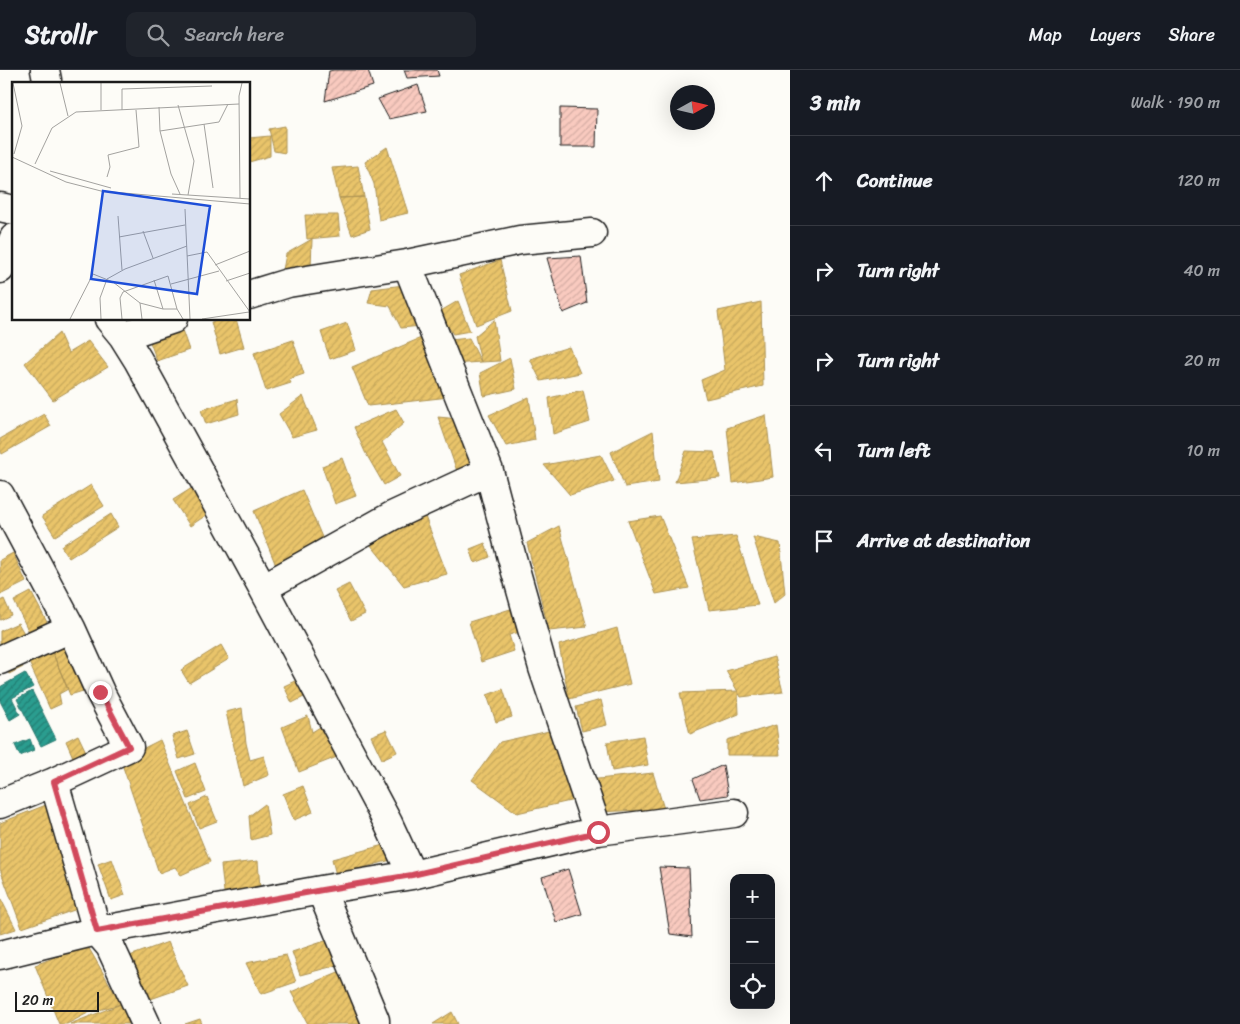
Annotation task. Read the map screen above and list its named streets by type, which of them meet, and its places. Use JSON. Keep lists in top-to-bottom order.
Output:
{
  "scale_bar": "20 m",
  "north": "right",
  "page": {
    "header": "Strollr",
    "search": "Search here",
    "nav": ["Map", "Layers", "Share"],
    "heading": ["3 min", "Walk · 190 m"],
    "list": [
      ["Continue", "120 m"],
      ["Turn right", "40 m"],
      ["Turn right", "20 m"],
      ["Turn left", "10 m"],
      "Arrive at destination"
    ],
    "map_buttons": ["+", "−"],
    "scale": "20 m"
  }
}
